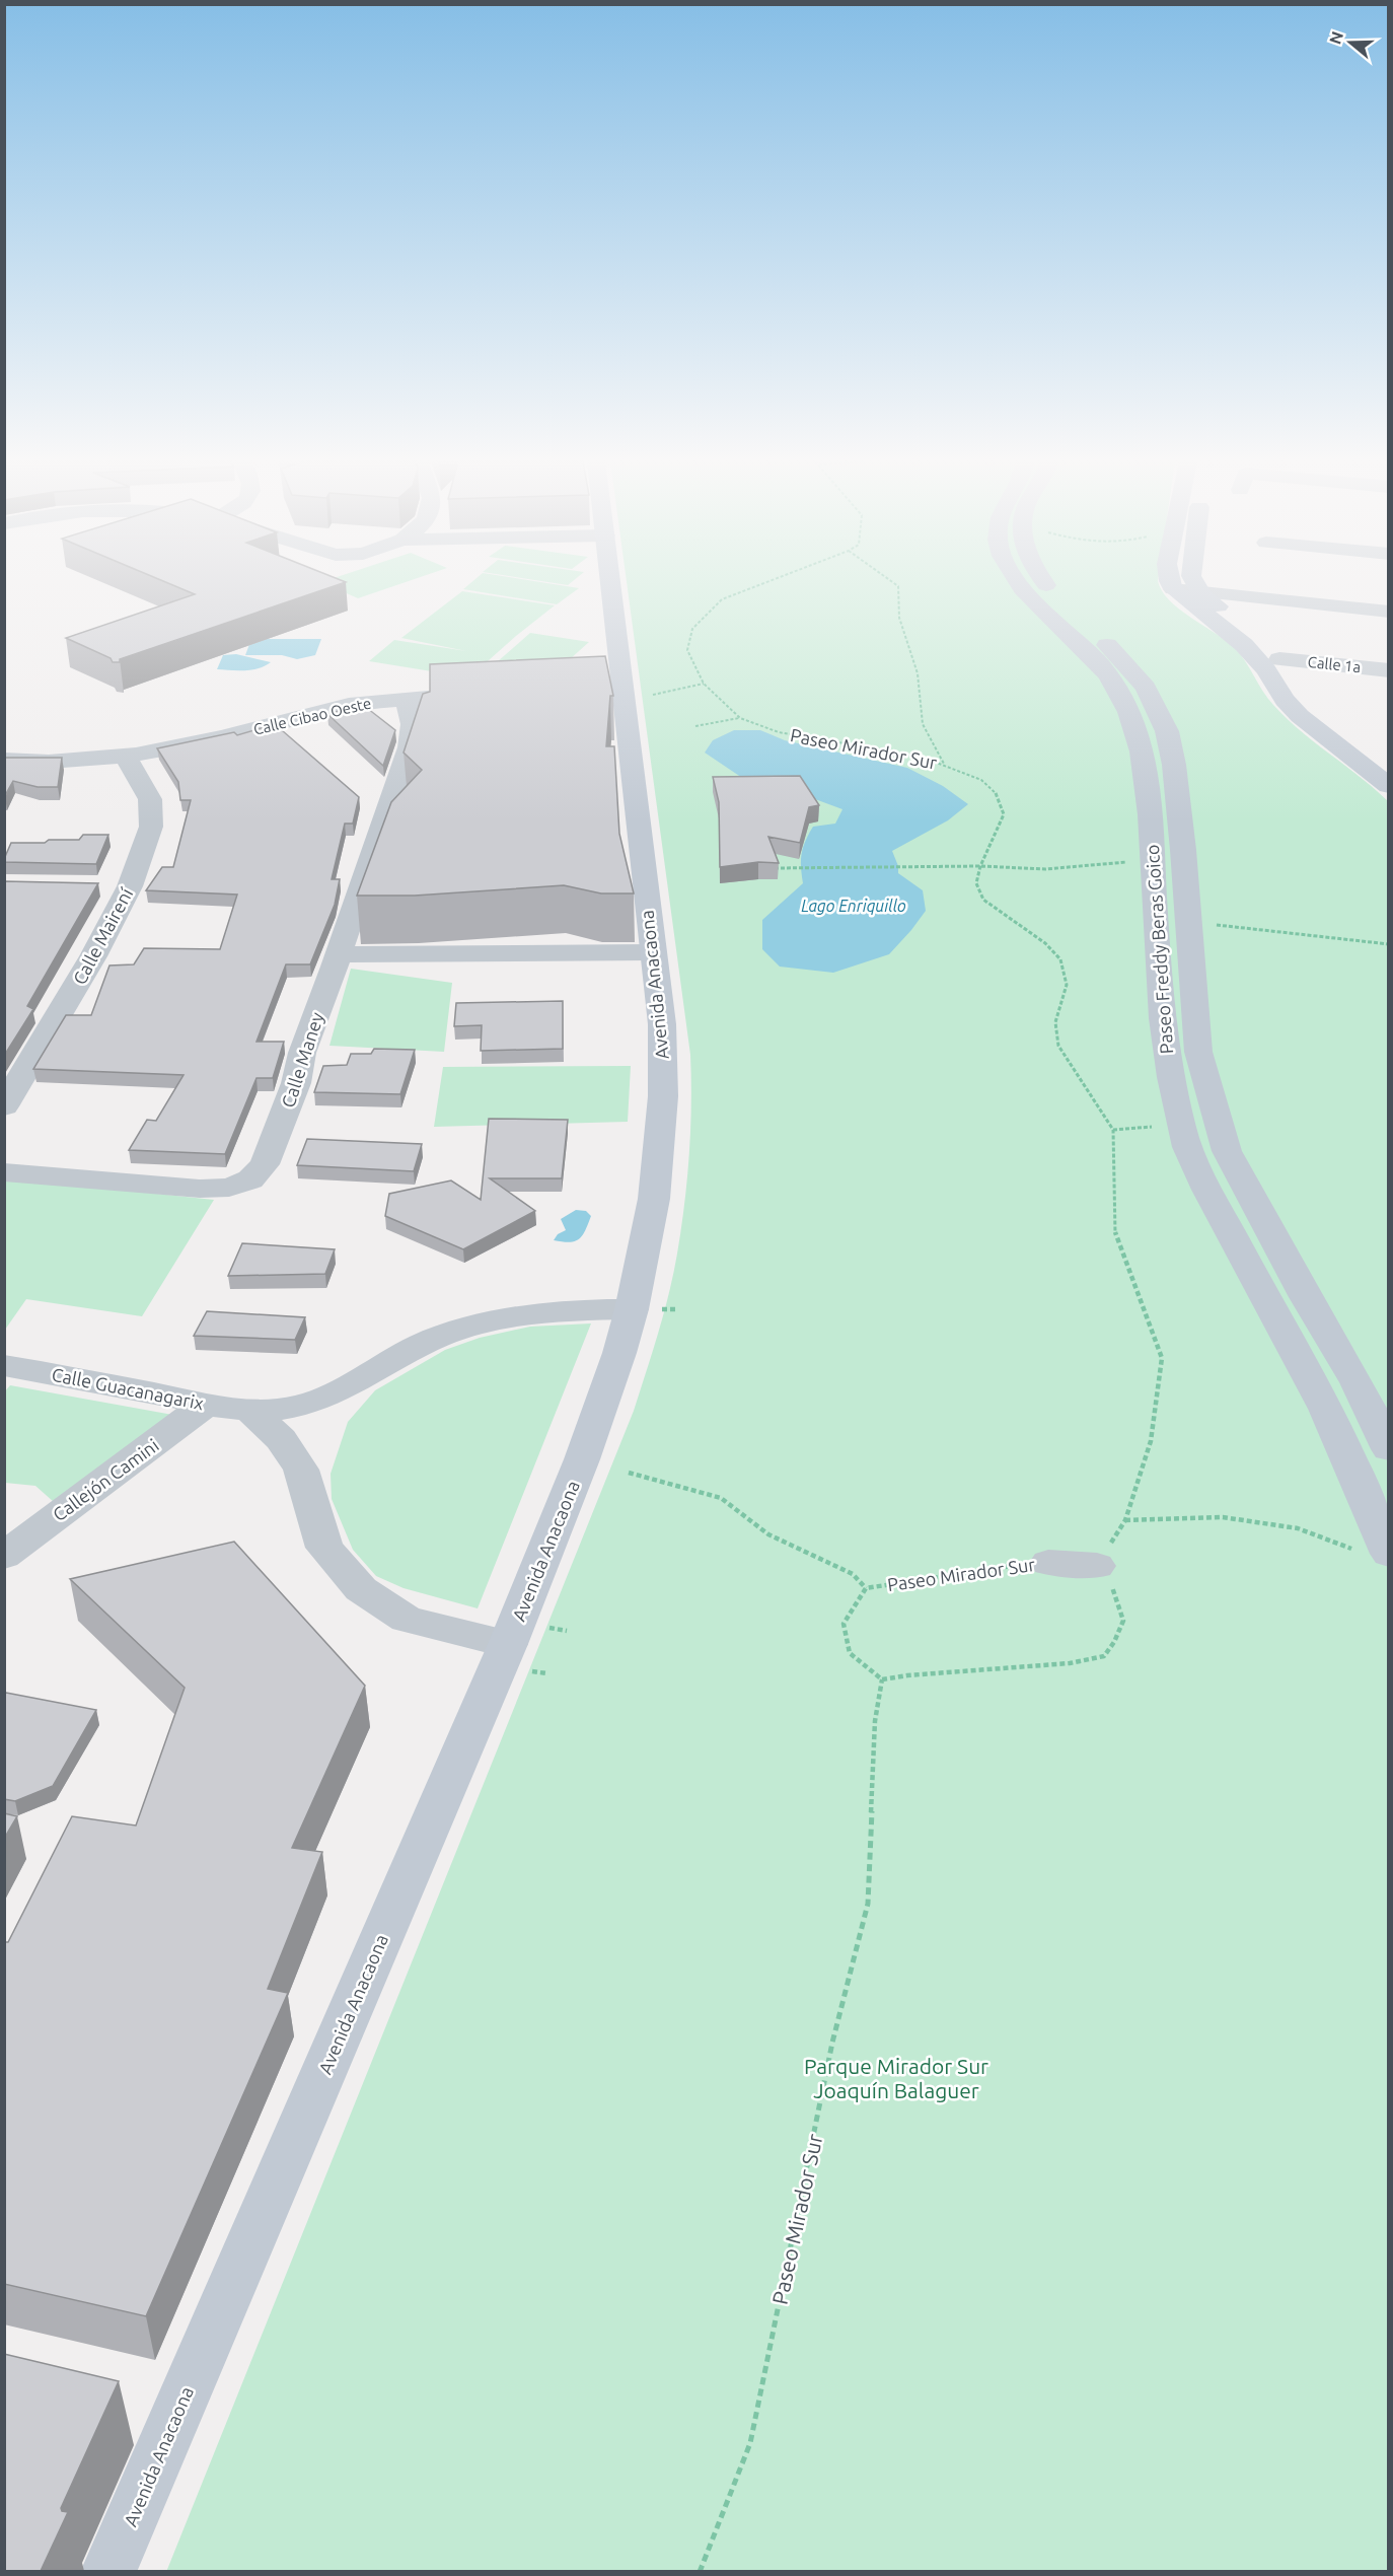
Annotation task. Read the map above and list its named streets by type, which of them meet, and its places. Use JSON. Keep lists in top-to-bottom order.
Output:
{
  "streets": {
    "street": [
      "Calle 1a",
      "Calle Cibao Oeste",
      "Paseo Mirador Sur",
      "Calle Mairení",
      "Paseo Freddy Beras Goico",
      "Avenida Anacaona",
      "Calle Maney",
      "Calle Guacanagarix",
      "Callejón Camini"
    ]
  },
  "crossings": [
    ["Calle Cibao Oeste", "Calle Mairení"],
    ["Calle Cibao Oeste", "Calle Maney"],
    ["Avenida Anacaona", "Calle Guacanagarix"],
    ["Calle Guacanagarix", "Callejón Camini"]
  ],
  "water": ["Lago Enriquillo"],
  "parks": ["Parque Mirador Sur Joaquín Balaguer"],
  "north": "left"
}
